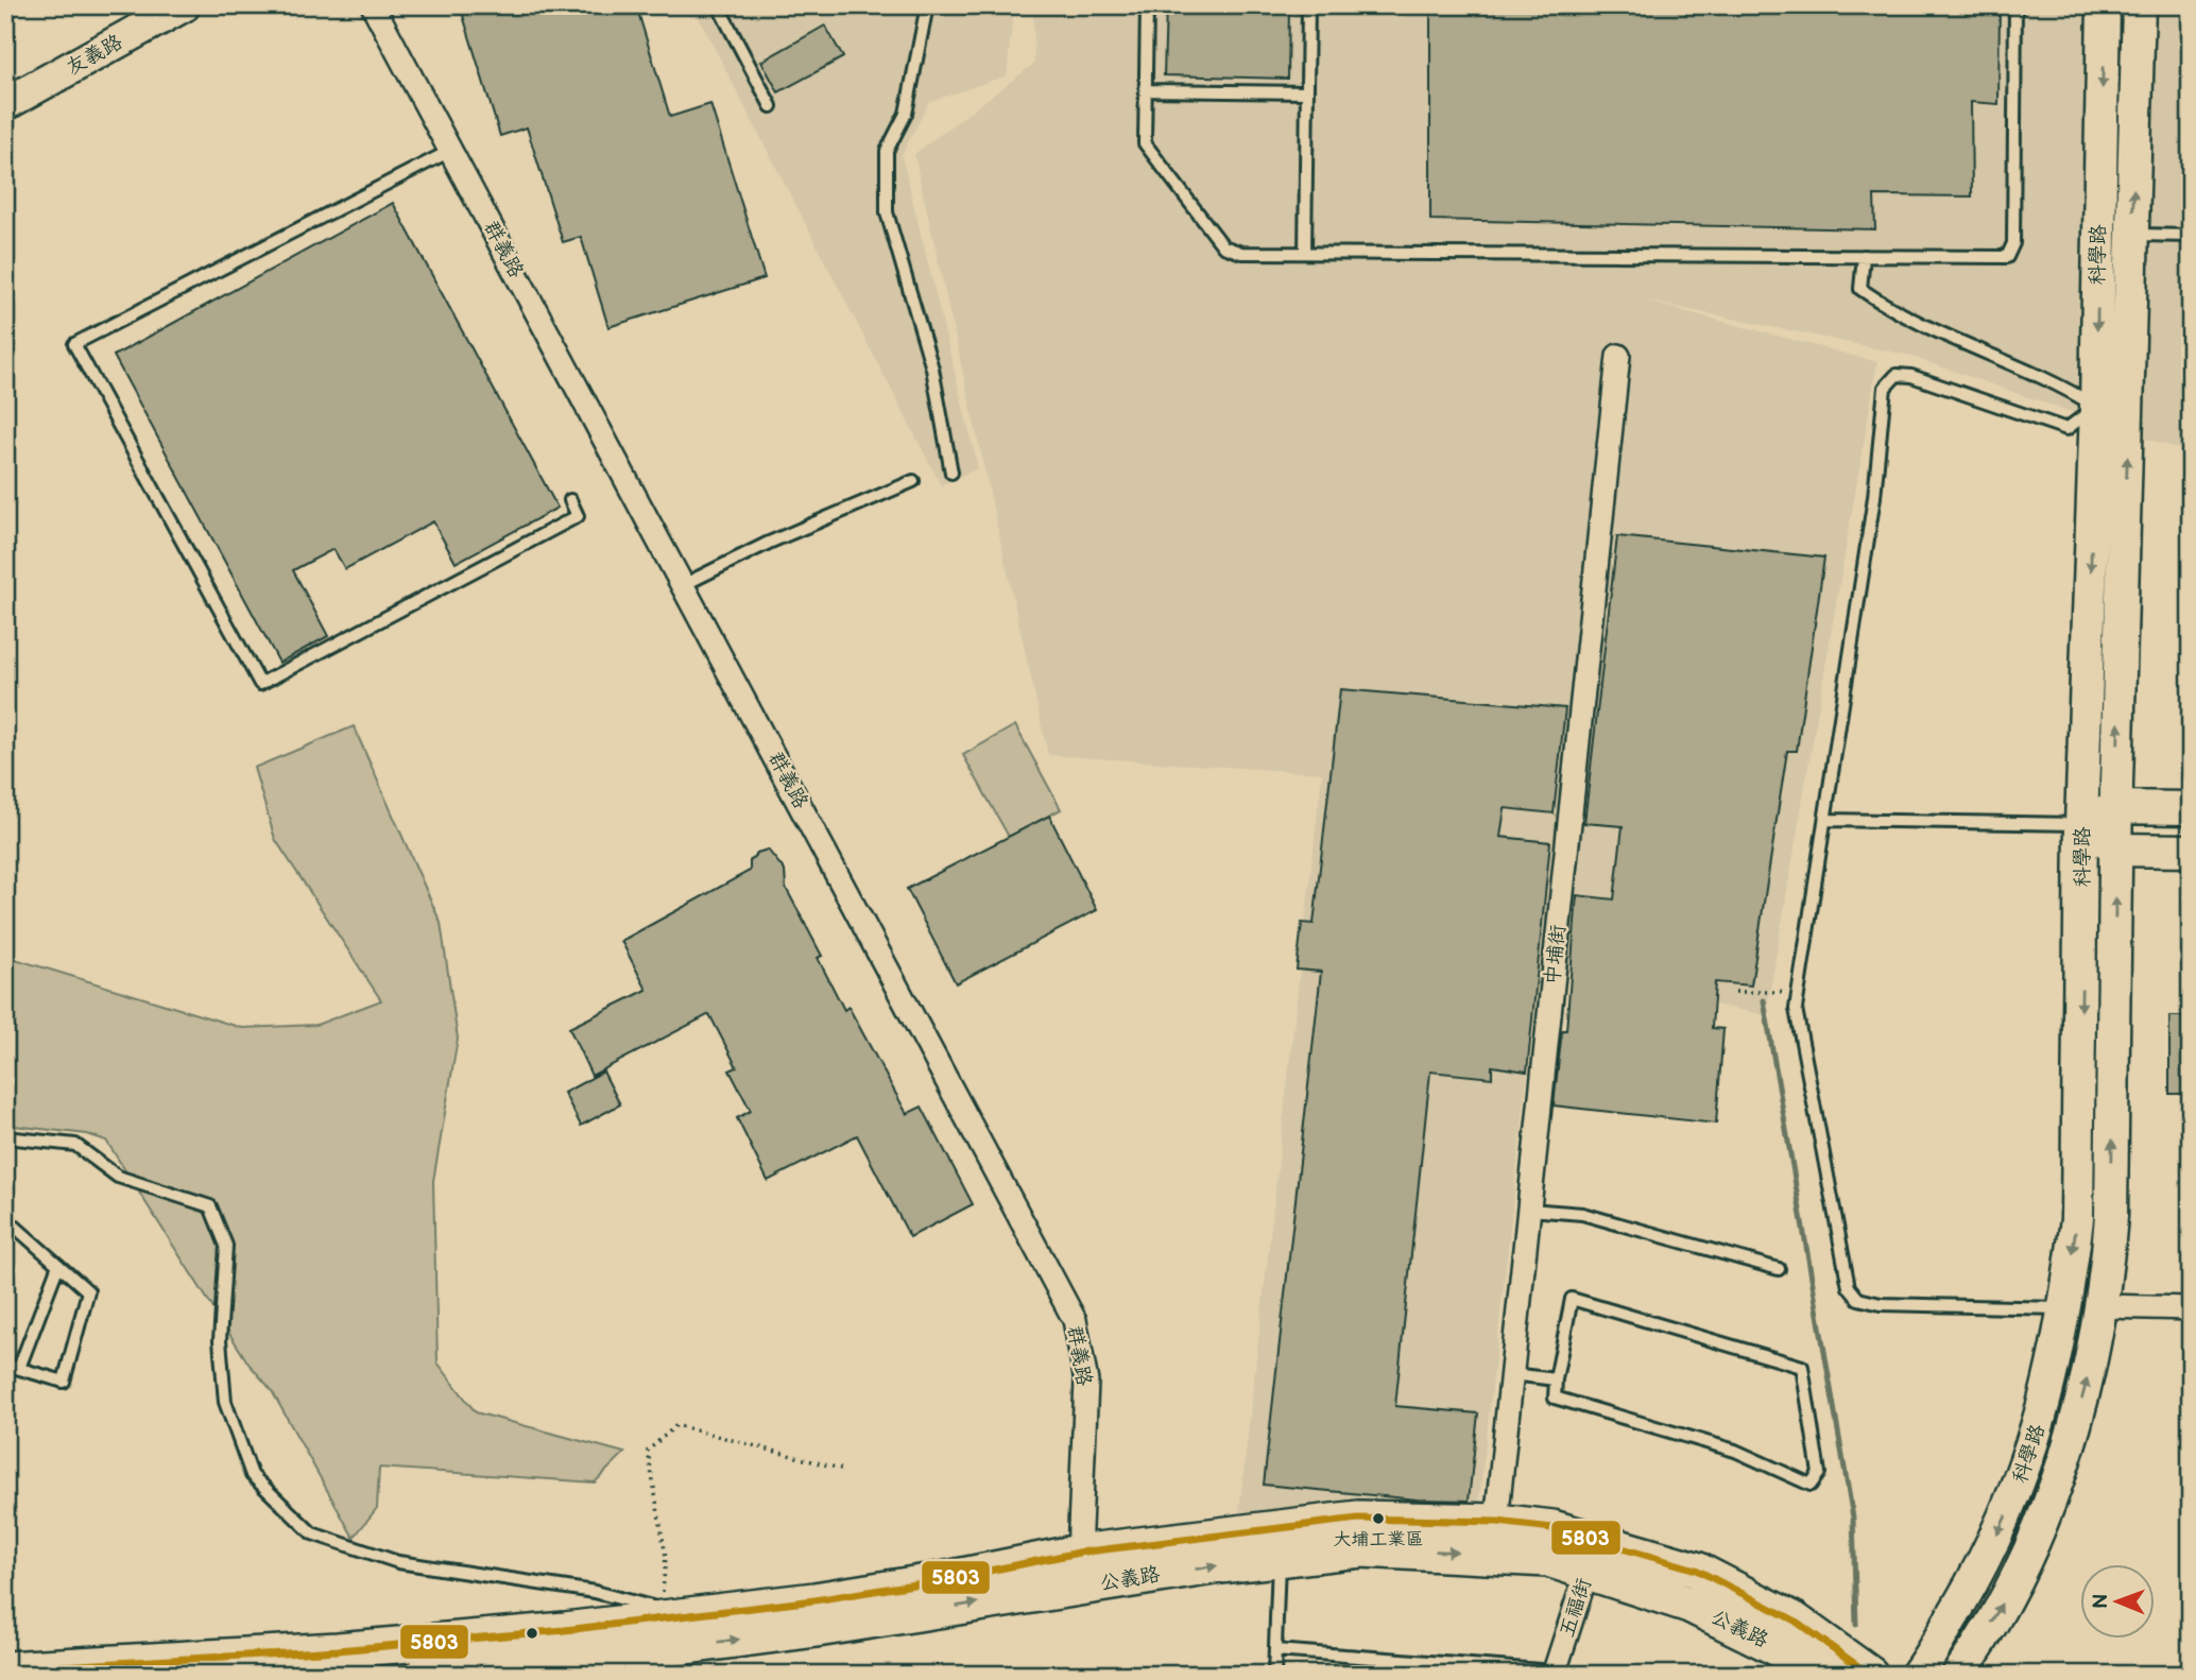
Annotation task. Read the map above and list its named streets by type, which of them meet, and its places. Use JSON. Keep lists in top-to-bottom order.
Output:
{
  "streets": {
    "main road": ["公義路"],
    "street": [
      "友義路",
      "群義路",
      "科學路",
      "中埔街",
      "五福街"
    ]
  },
  "crossings": [
    ["群義路", "公義路"],
    ["中埔街", "公義路"],
    ["公義路", "五福街"]
  ],
  "places": ["大埔工業區"],
  "lines": ["transit line 5803"],
  "north": "left"
}
